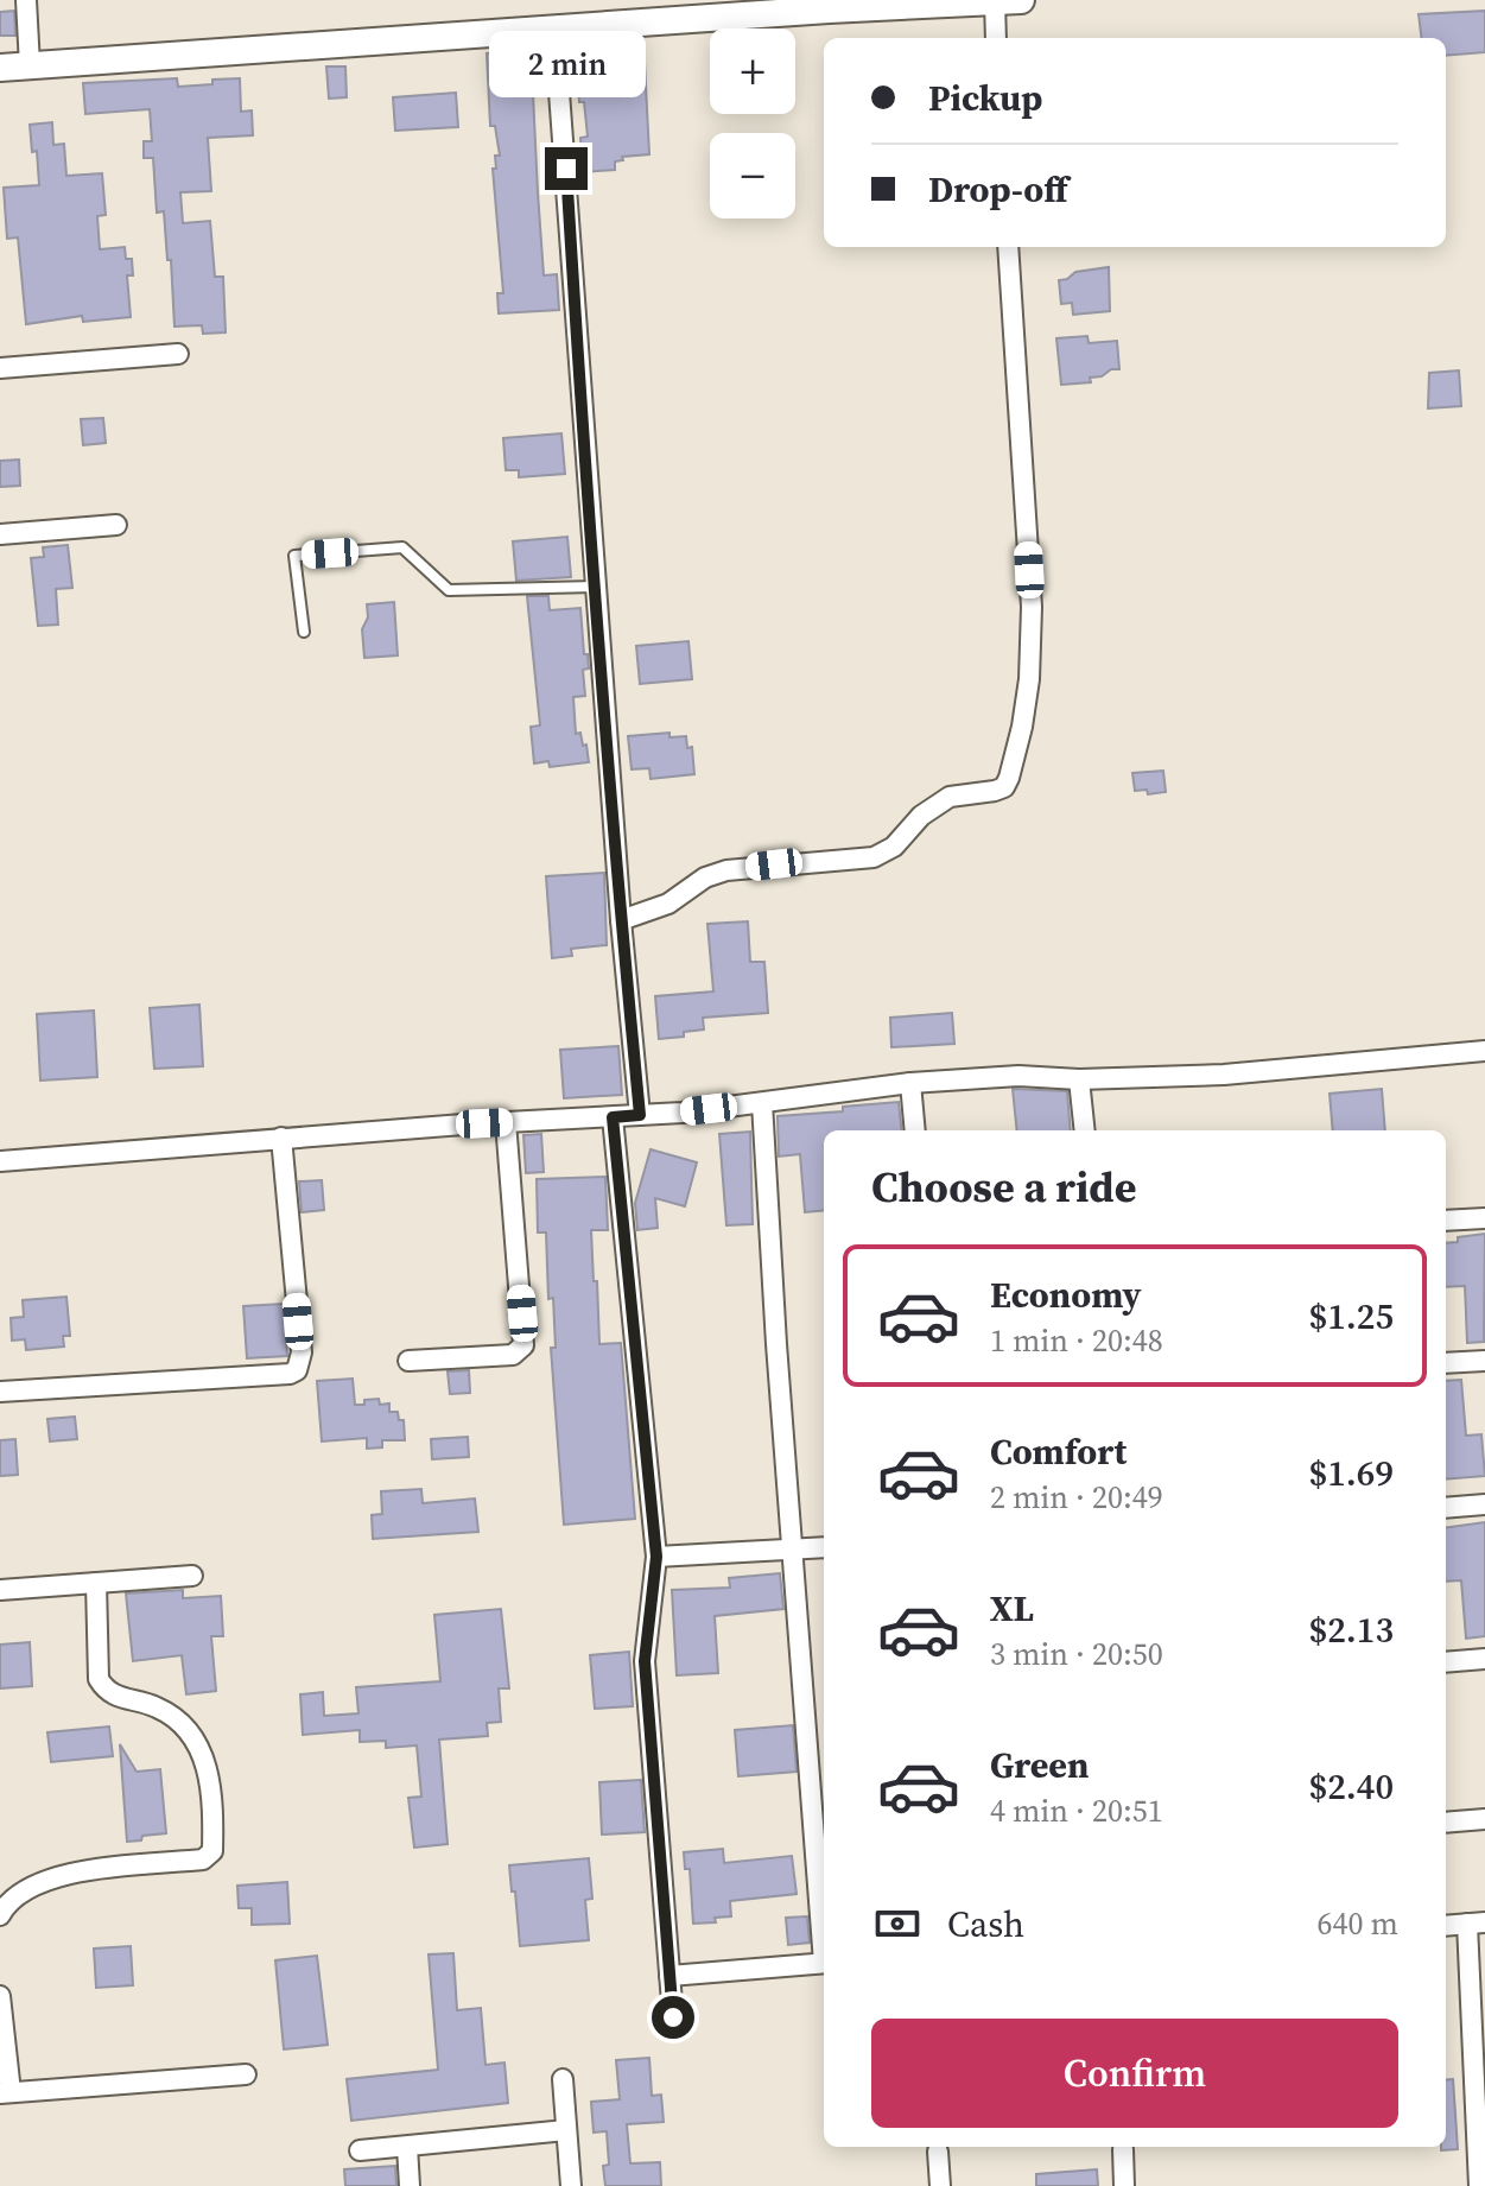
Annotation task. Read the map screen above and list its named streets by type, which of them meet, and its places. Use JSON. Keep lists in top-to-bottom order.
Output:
{
  "page": {
    "map_buttons": ["+", "−"],
    "bubble": "2 min",
    "banner": ["Pickup", "Drop-off"],
    "heading": "Choose a ride",
    "list": [
      {
        "name": "Economy",
        "note": "1 min · 20:48",
        "value": "$1.25"
      },
      {
        "name": "Comfort",
        "note": "2 min · 20:49",
        "value": "$1.69"
      },
      {
        "name": "XL",
        "note": "3 min · 20:50",
        "value": "$2.13"
      },
      {
        "name": "Green",
        "note": "4 min · 20:51",
        "value": "$2.40"
      }
    ],
    "pay": ["Cash", "640 m"],
    "buttons": "Confirm"
  }
}
